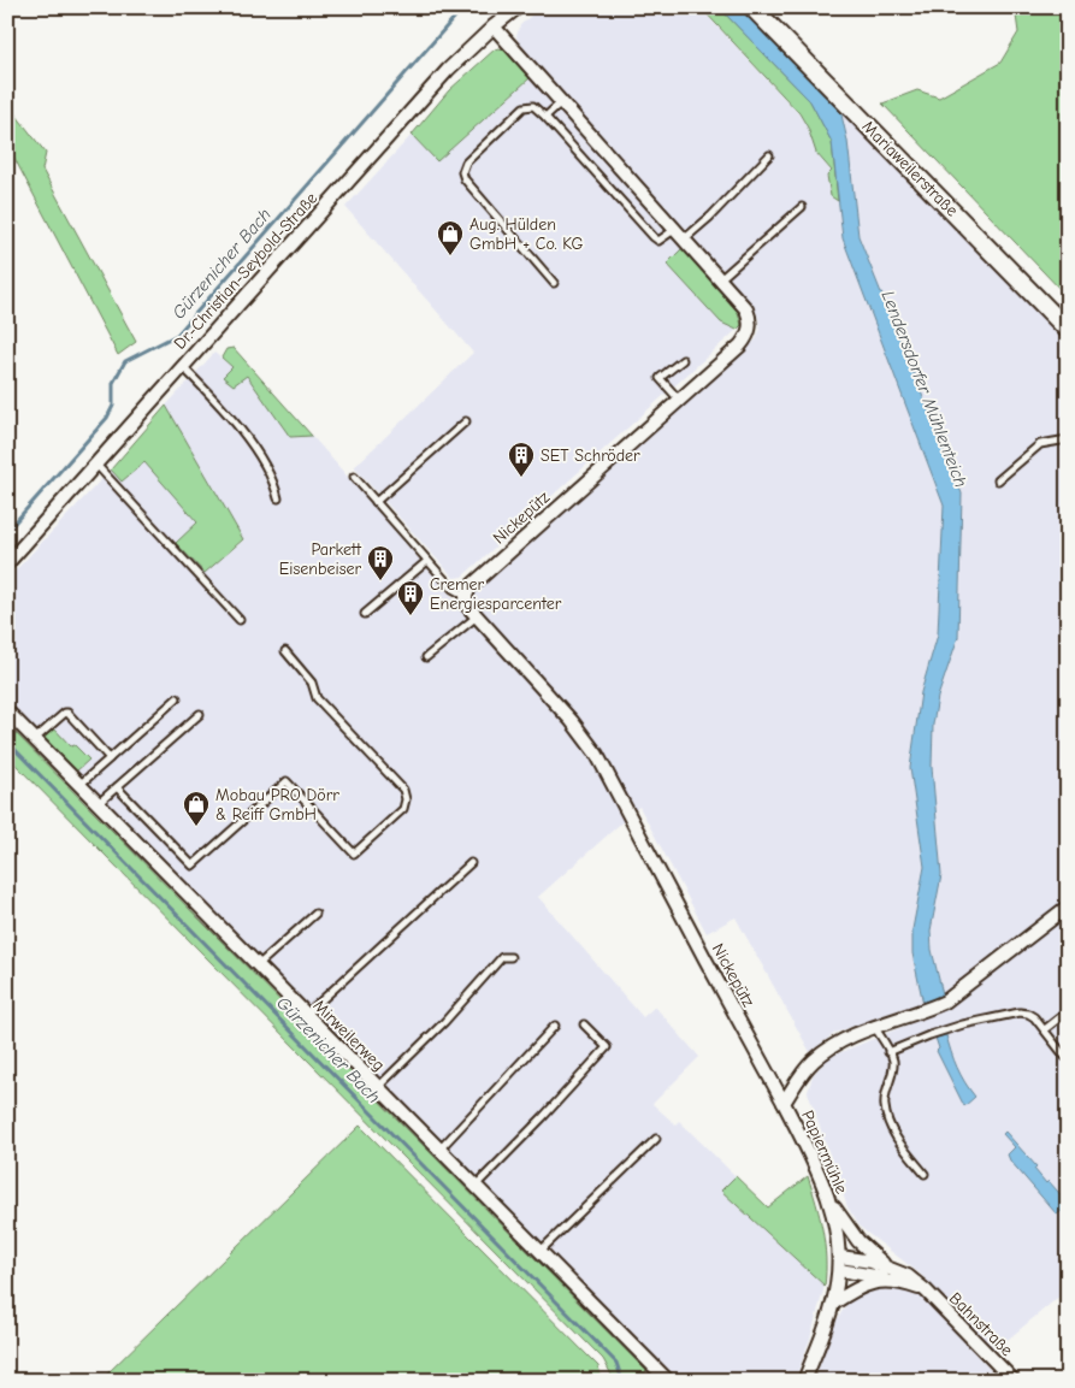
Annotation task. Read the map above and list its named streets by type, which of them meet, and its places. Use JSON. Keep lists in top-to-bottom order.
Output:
{
  "streets": {
    "main road": ["Mariaweilerstraße"],
    "street": [
      "Dr.-Christian-Seybold-Straße",
      "Nickepütz",
      "Mirweilerweg",
      "Papiermühle",
      "Bahnstraße"
    ]
  },
  "crossings": [
    ["Dr.-Christian-Seybold-Straße", "Nickepütz"],
    ["Nickepütz", "Papiermühle"],
    ["Papiermühle", "Bahnstraße"]
  ],
  "water": ["Gürzenicher Bach", "Lendersdorfer Mühlenteich"],
  "places": {
    "shop": ["Aug. Hülden GmbH + Co. KG", "Mobau PRO Dörr & Reiff GmbH"],
    "building": ["SET Schröder", "Parkett Eisenbeiser", "Cremer Energiesparcenter"]
  }
}
